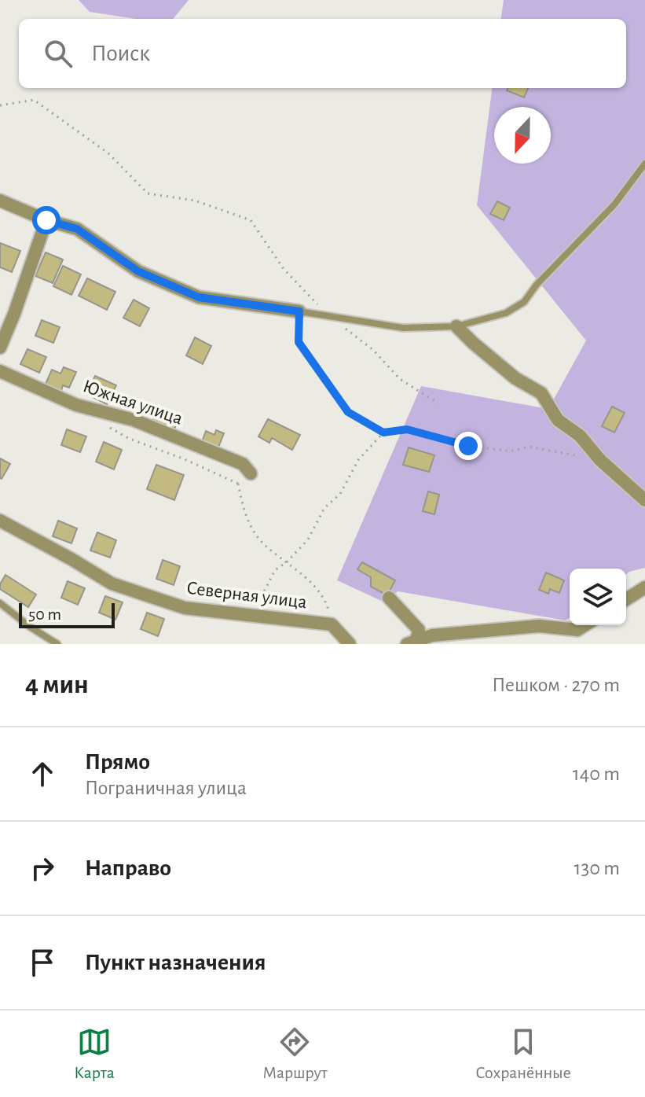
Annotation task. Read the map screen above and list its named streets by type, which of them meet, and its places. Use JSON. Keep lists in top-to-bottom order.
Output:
{
  "streets": {
    "street": ["Южная улица", "Северная улица"]
  },
  "scale_bar": "50 m",
  "north": "bottom",
  "page": {
    "search": "Поиск",
    "scale": "50 m",
    "heading": ["4 мин", "Пешком · 270 m"],
    "list": [
      ["Прямо", "Пограничная улица", "140 m"],
      ["Направо", "130 m"],
      "Пункт назначения"
    ],
    "nav": ["Карта", "Маршрут", "Сохранённые"]
  }
}
